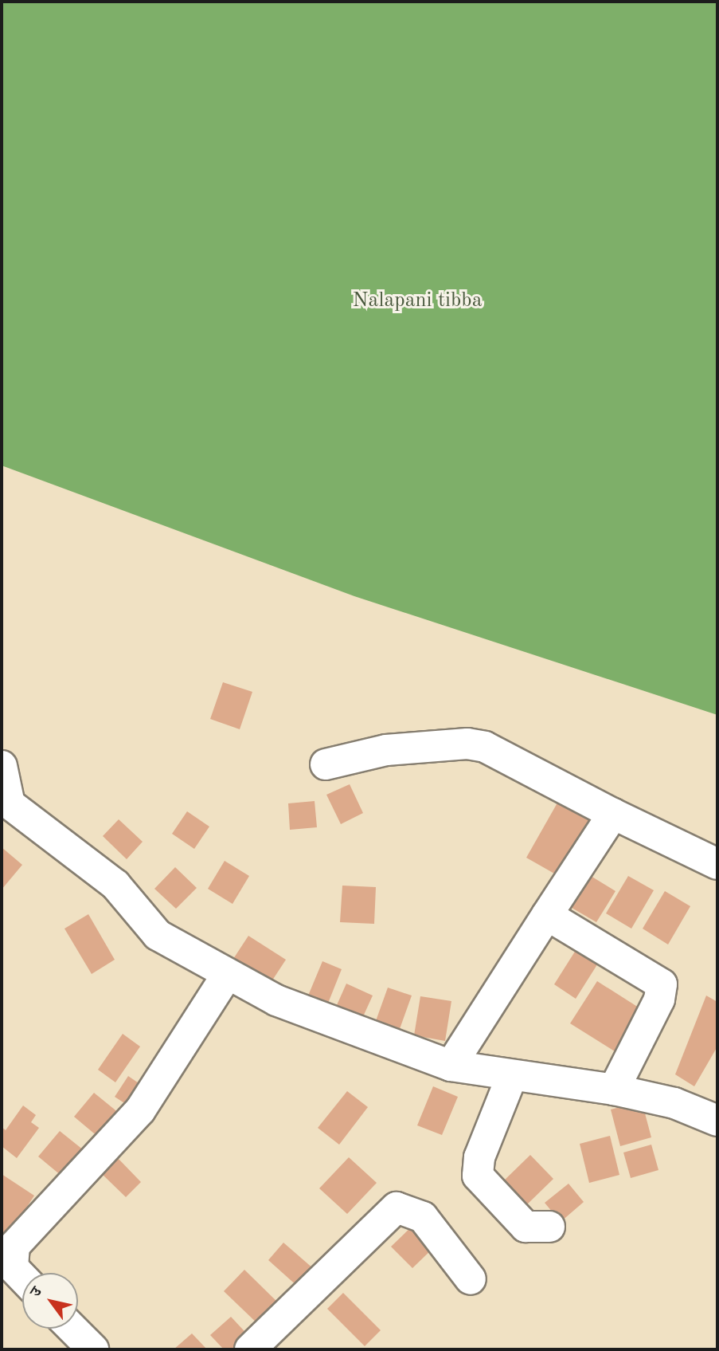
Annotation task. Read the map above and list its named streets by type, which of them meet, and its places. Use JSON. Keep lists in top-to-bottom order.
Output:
{
  "parks": ["Nalapani tibba"],
  "north": "top left"
}
